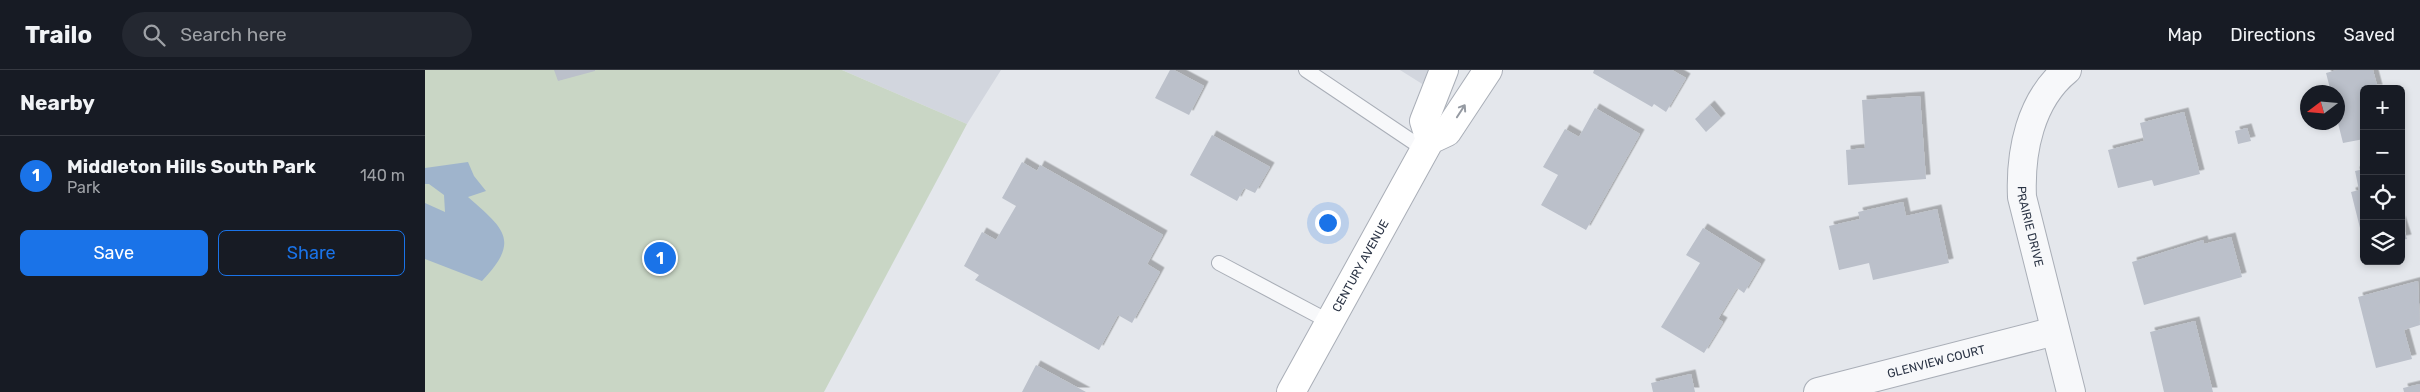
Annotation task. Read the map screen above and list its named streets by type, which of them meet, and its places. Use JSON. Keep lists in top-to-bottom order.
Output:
{
  "streets": {
    "main road": ["CENTURY AVENUE"],
    "street": ["PRAIRIE DRIVE", "GLENVIEW COURT"]
  },
  "crossings": [
    ["PRAIRIE DRIVE", "GLENVIEW COURT"]
  ],
  "north": "left",
  "page": {
    "header": "Trailo",
    "search": "Search here",
    "nav": ["Map", "Directions", "Saved"],
    "heading": "Nearby",
    "map_buttons": ["+", "−"],
    "list": [
      {
        "mark": "1",
        "name": "Middleton Hills South Park",
        "note": "Park",
        "value": "140 m"
      }
    ],
    "buttons": ["Save", "Share"],
    "pins": "1"
  }
}
